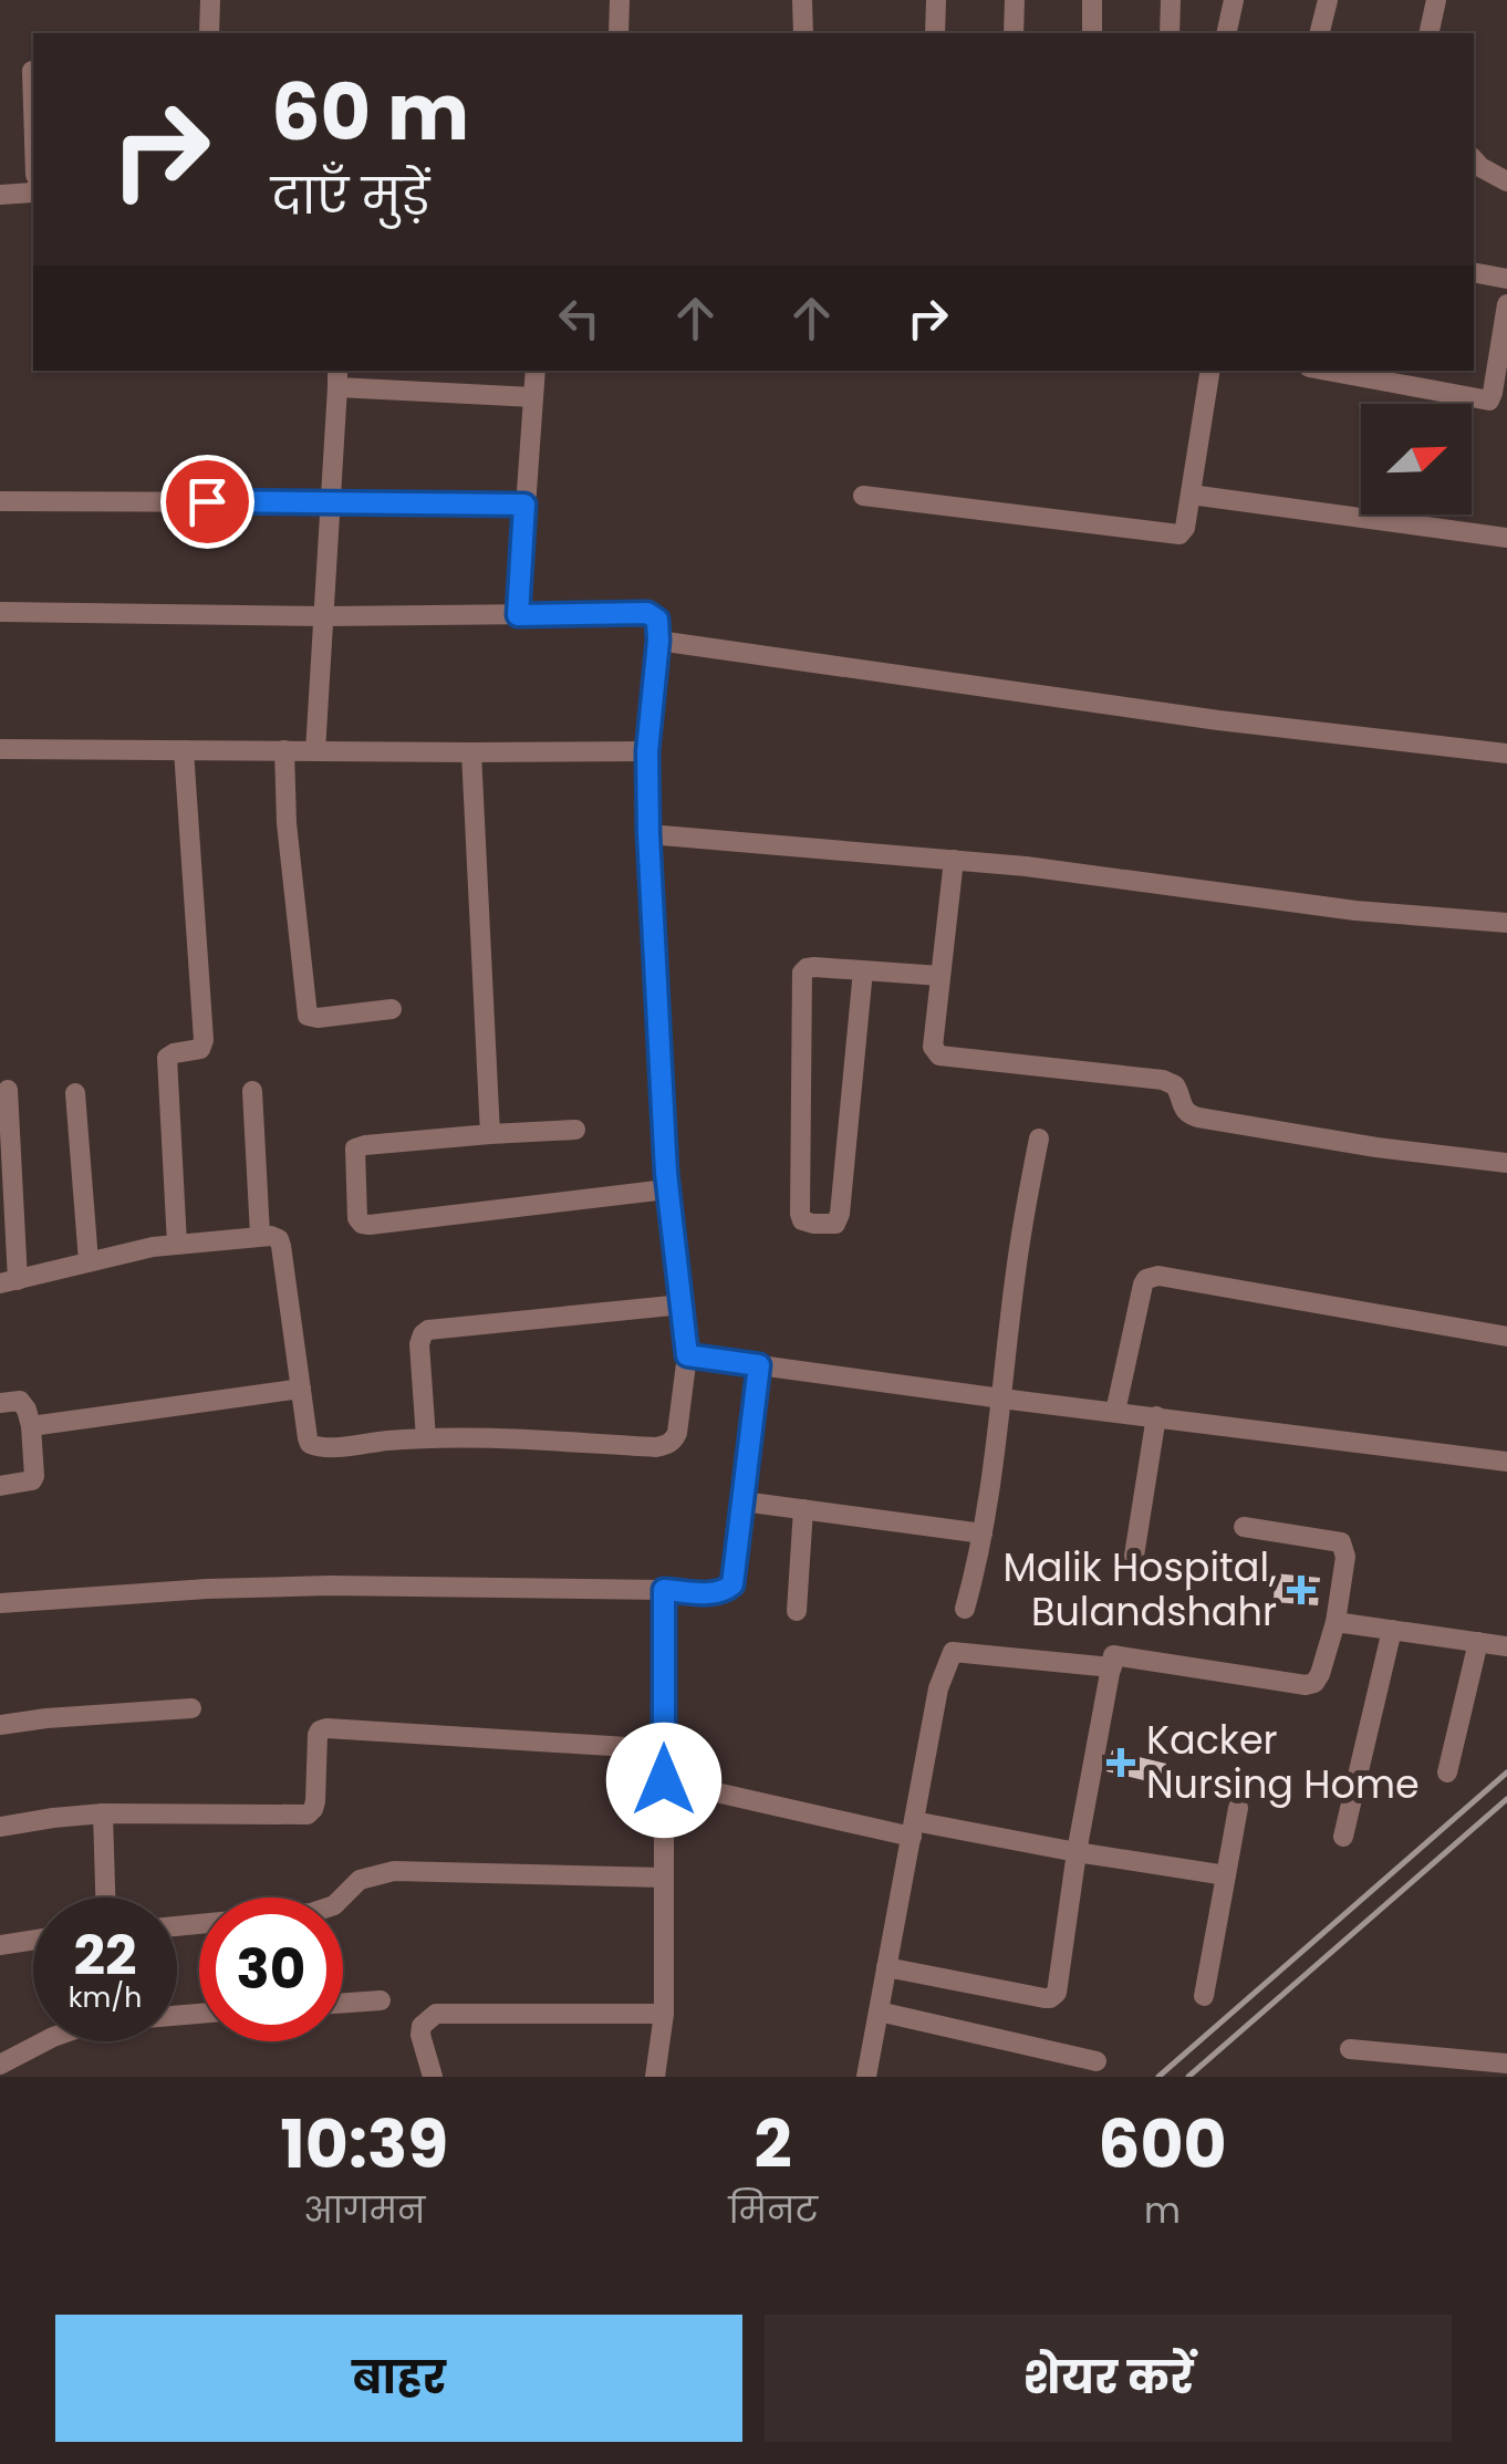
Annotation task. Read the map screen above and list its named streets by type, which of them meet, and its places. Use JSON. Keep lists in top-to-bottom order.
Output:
{
  "places": {
    "health": ["Malik Hospital, Bulandshahr", "Kacker Nursing Home"]
  },
  "north": "top right",
  "page": {
    "turn": ["60 m", "दाएँ मुड़ें"],
    "speed": "22 km/h",
    "limit": "30",
    "eta": [
      "10:39",
      "आगमन",
      "2",
      "मिनट",
      "600",
      "m"
    ],
    "buttons": ["बाहर", "शेयर करें"]
  }
}
